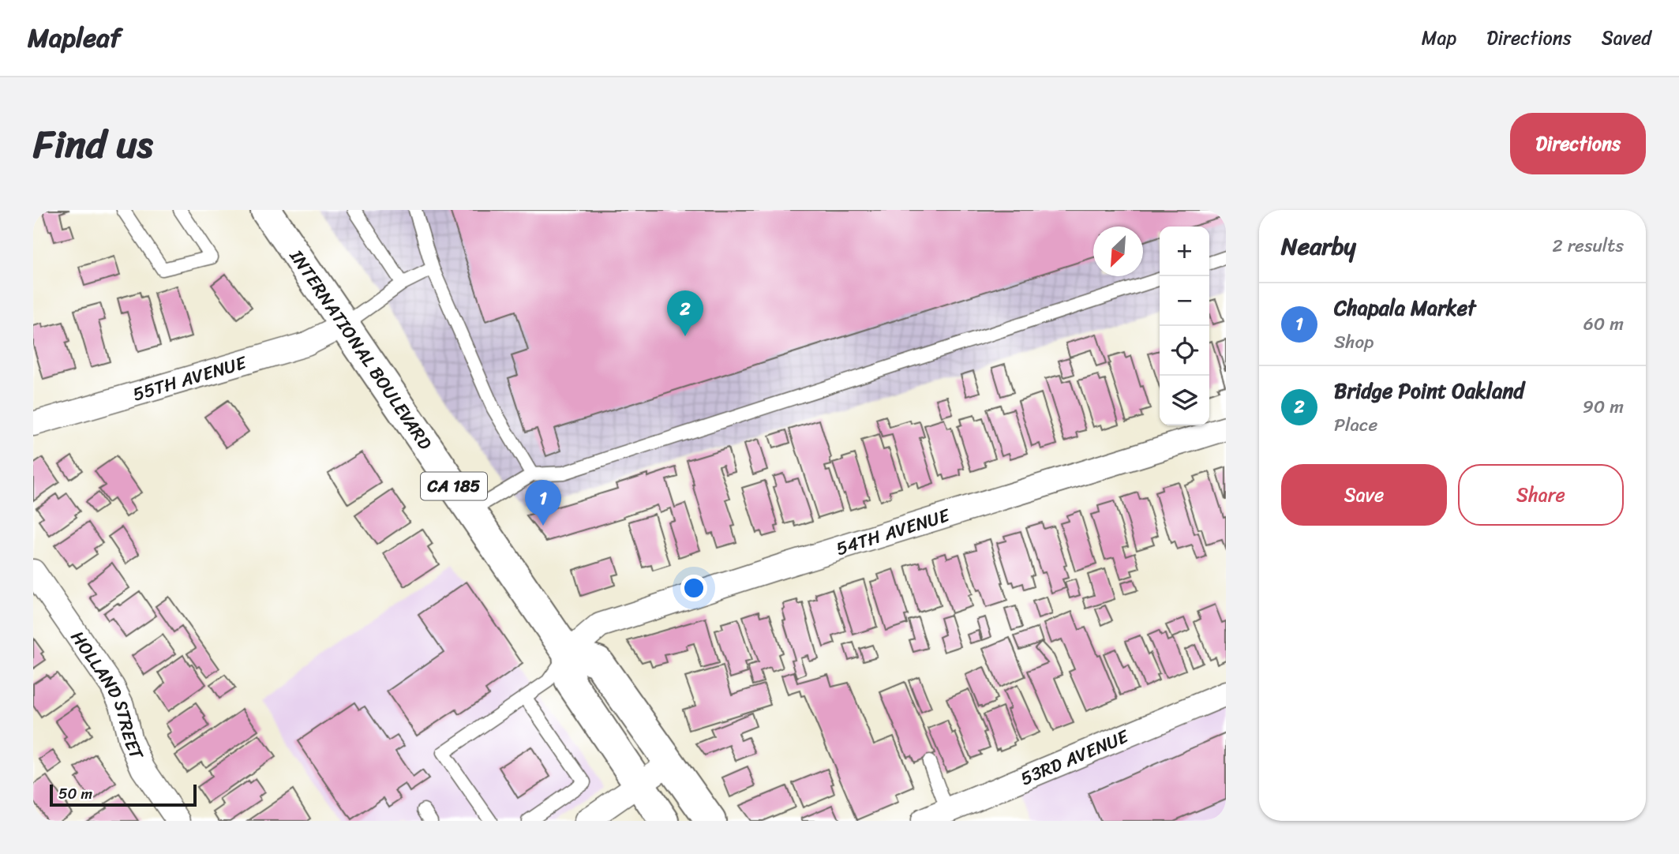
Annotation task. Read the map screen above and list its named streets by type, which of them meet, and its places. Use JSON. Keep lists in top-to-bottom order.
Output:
{
  "streets": {
    "main road": ["INTERNATIONAL BOULEVARD", "CA 185"],
    "street": [
      "55TH AVENUE",
      "54TH AVENUE",
      "HOLLAND STREET",
      "53RD AVENUE"
    ]
  },
  "crossings": [
    ["INTERNATIONAL BOULEVARD", "55TH AVENUE"],
    ["INTERNATIONAL BOULEVARD", "54TH AVENUE"]
  ],
  "scale_bar": "50 m",
  "north": "bottom left",
  "page": {
    "header": "Mapleaf",
    "nav": ["Map", "Directions", "Saved"],
    "title": "Find us",
    "buttons": [
      "Directions",
      ["Save", "Share"]
    ],
    "heading": ["Nearby", "2 results"],
    "map_buttons": ["+", "−"],
    "list": [
      {
        "mark": "1",
        "name": "Chapala Market",
        "note": "Shop",
        "value": "60 m"
      },
      {
        "mark": "2",
        "name": "Bridge Point Oakland",
        "note": "Place",
        "value": "90 m"
      }
    ],
    "pins": ["2", "1"],
    "scale": "50 m"
  }
}
